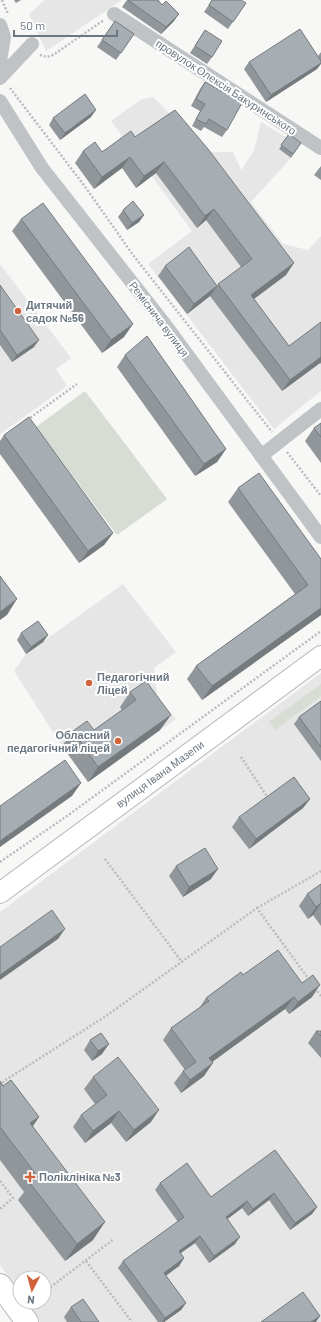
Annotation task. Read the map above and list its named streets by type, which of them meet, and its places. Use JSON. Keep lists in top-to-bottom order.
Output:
{
  "streets": {
    "main road": ["вулиця Івана Мазепи"],
    "street": ["провулок Олексія Бакуринського", "Реміснича вулиця"]
  },
  "places": {
    "other": ["Дитячий садок №56", "Педагогічний Ліцей", "Обласний педагогічний ліцей"],
    "health": ["Поліклініка №3"]
  },
  "scale_bar": "50 m",
  "north": "bottom"
}
